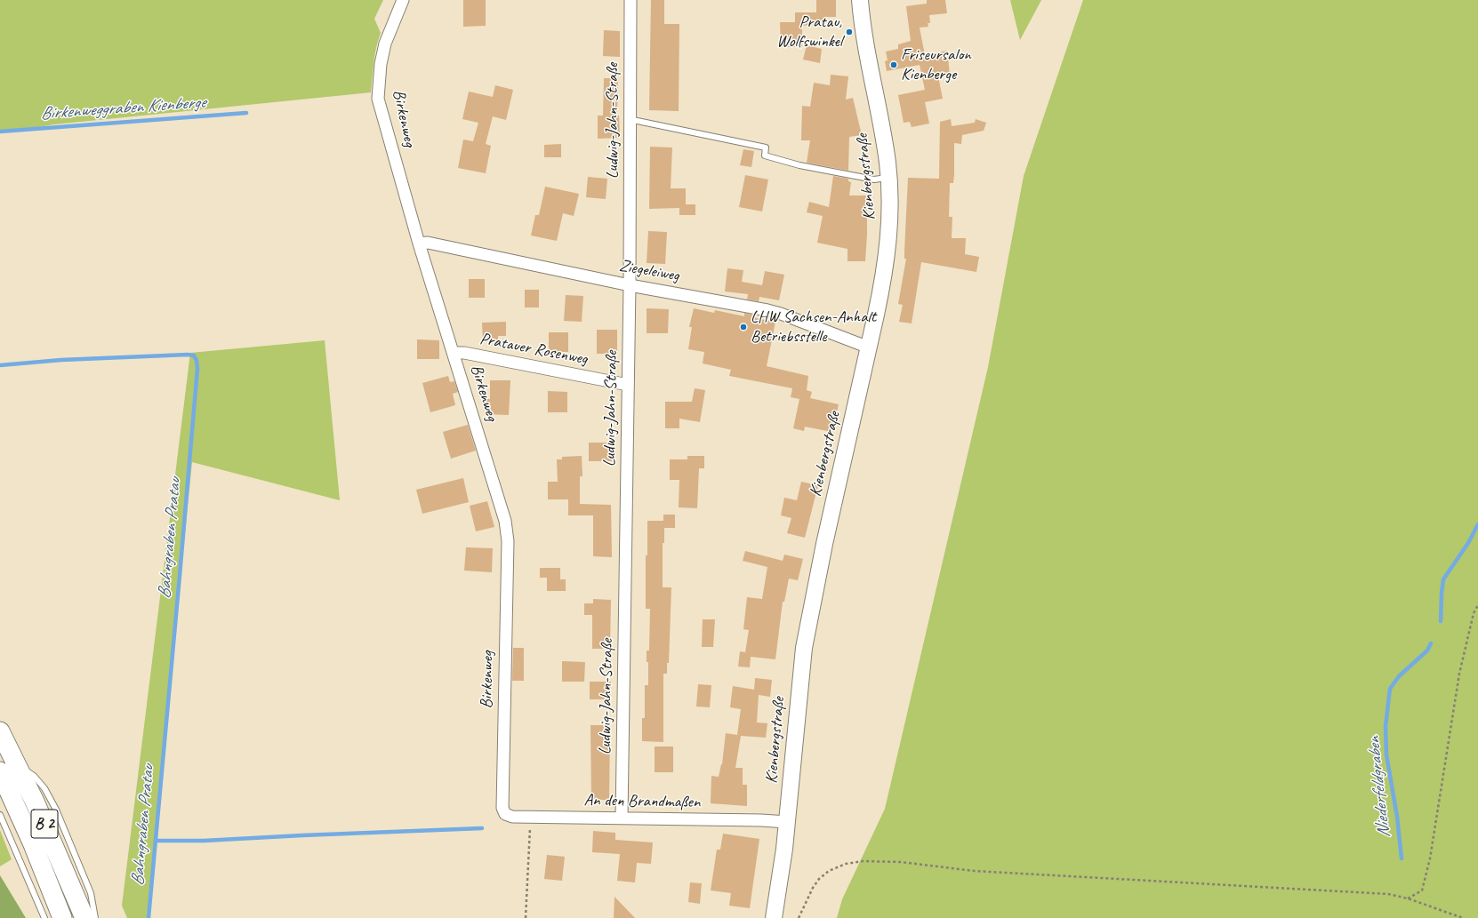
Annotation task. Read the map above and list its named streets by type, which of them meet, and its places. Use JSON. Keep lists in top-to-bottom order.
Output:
{
  "streets": {
    "main road": ["Kienbergstraße", "B 2"],
    "street": [
      "Birkenweg",
      "Ludwig-Jahn-Straße",
      "Ziegeleiweg",
      "Pratauer Rosenweg",
      "An den Brandmaßen"
    ]
  },
  "crossings": [
    ["Birkenweg", "Ziegeleiweg"],
    ["Birkenweg", "Pratauer Rosenweg"],
    ["Birkenweg", "An den Brandmaßen"],
    ["Ludwig-Jahn-Straße", "Ziegeleiweg"],
    ["Ludwig-Jahn-Straße", "Pratauer Rosenweg"],
    ["Ludwig-Jahn-Straße", "An den Brandmaßen"],
    ["Kienbergstraße", "Ziegeleiweg"],
    ["Kienbergstraße", "An den Brandmaßen"]
  ],
  "water": ["Birkenweggraben Kienberge", "Bahngraben Pratau", "Niederfeldgraben"],
  "places": ["Pratau, Wolfswinkel", "Friseursalon Kienberge", "LHW Sachsen-Anhalt Betriebsstelle"]
}
